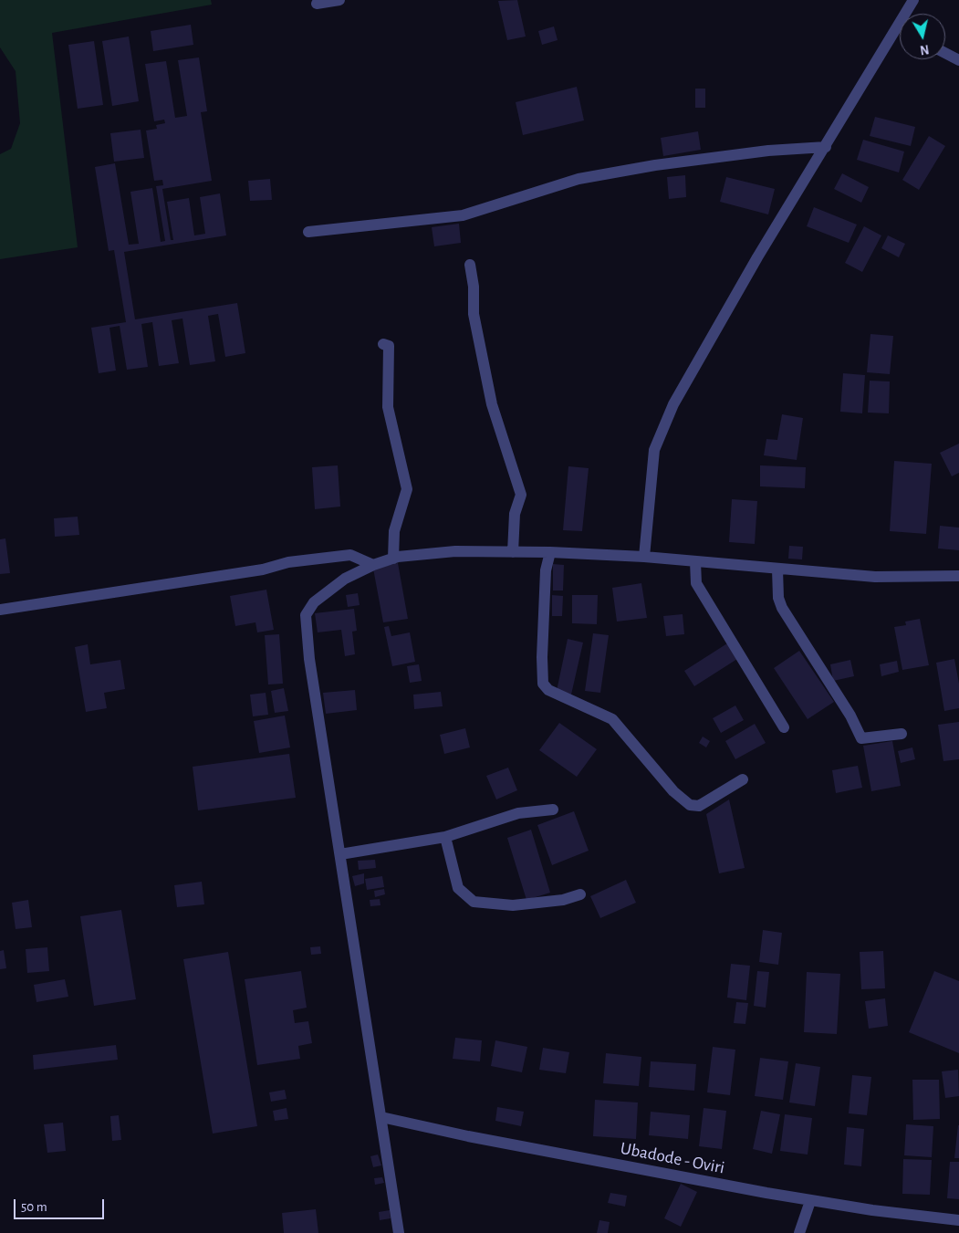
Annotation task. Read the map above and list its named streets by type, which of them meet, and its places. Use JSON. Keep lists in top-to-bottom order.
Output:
{
  "streets": {
    "street": ["Ubadode - Oviri"]
  },
  "scale_bar": "50 m",
  "north": "bottom"
}
